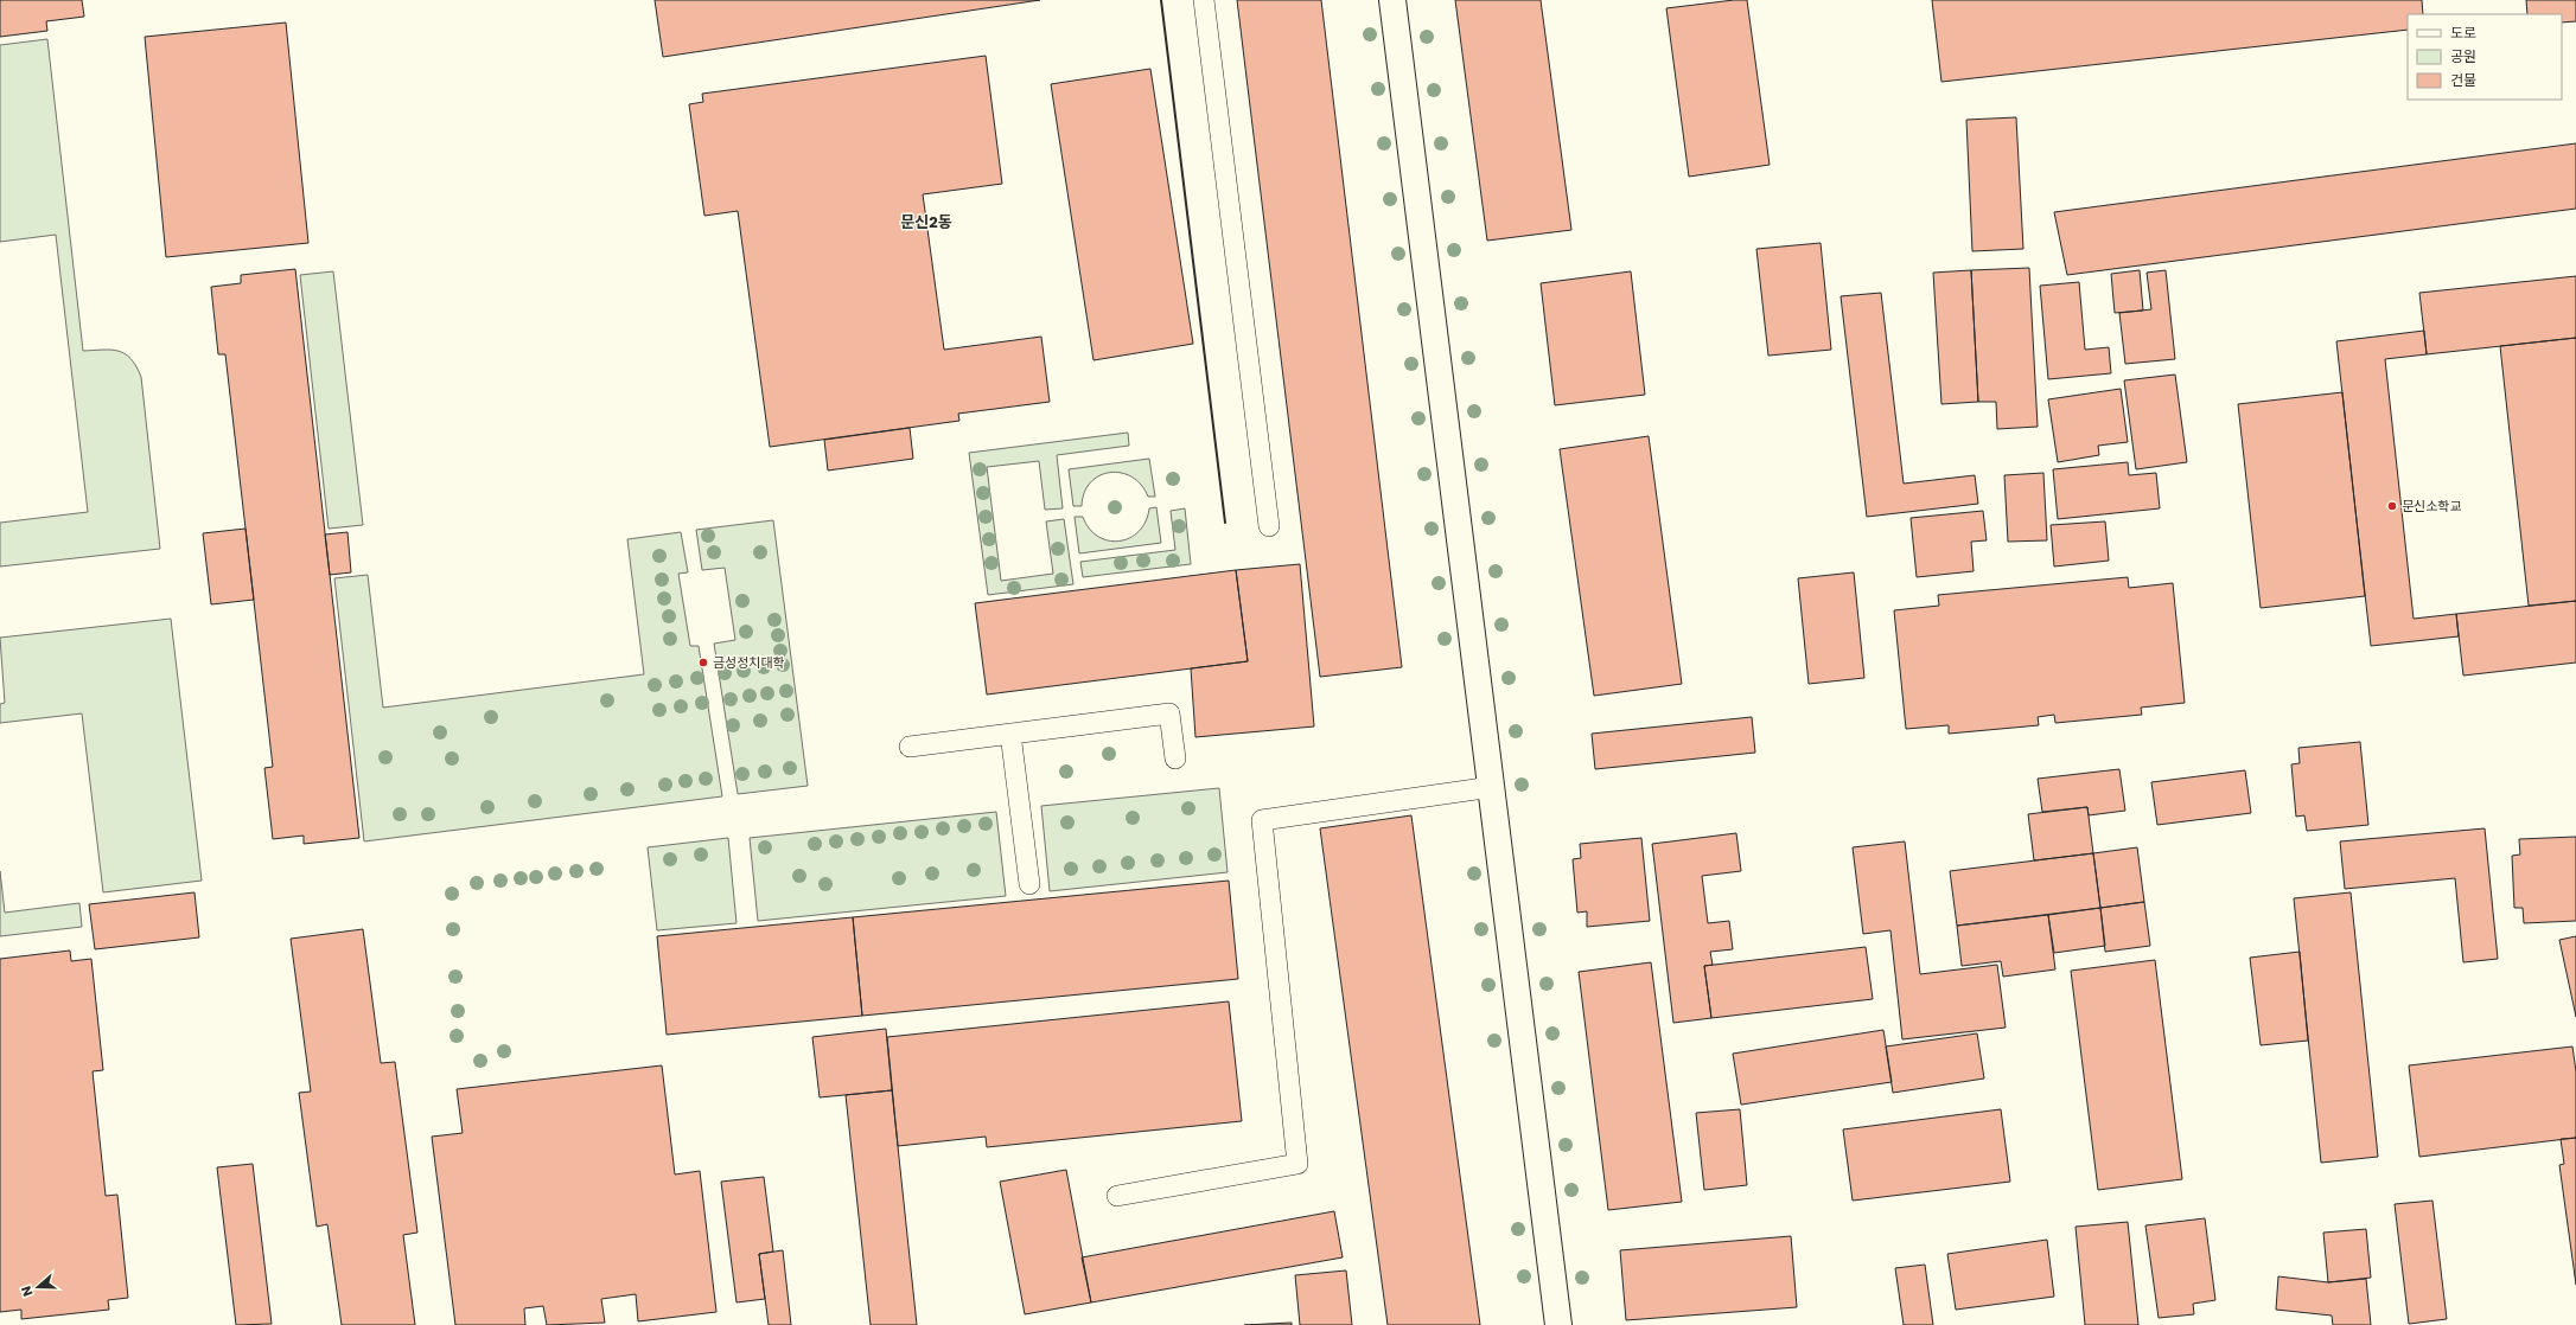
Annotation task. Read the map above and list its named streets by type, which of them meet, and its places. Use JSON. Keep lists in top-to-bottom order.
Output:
{
  "districts": ["문신2동"],
  "places": ["문신소학교", "금성정치대학"],
  "legend": ["도로", "공원", "건물"],
  "north": "left"
}
